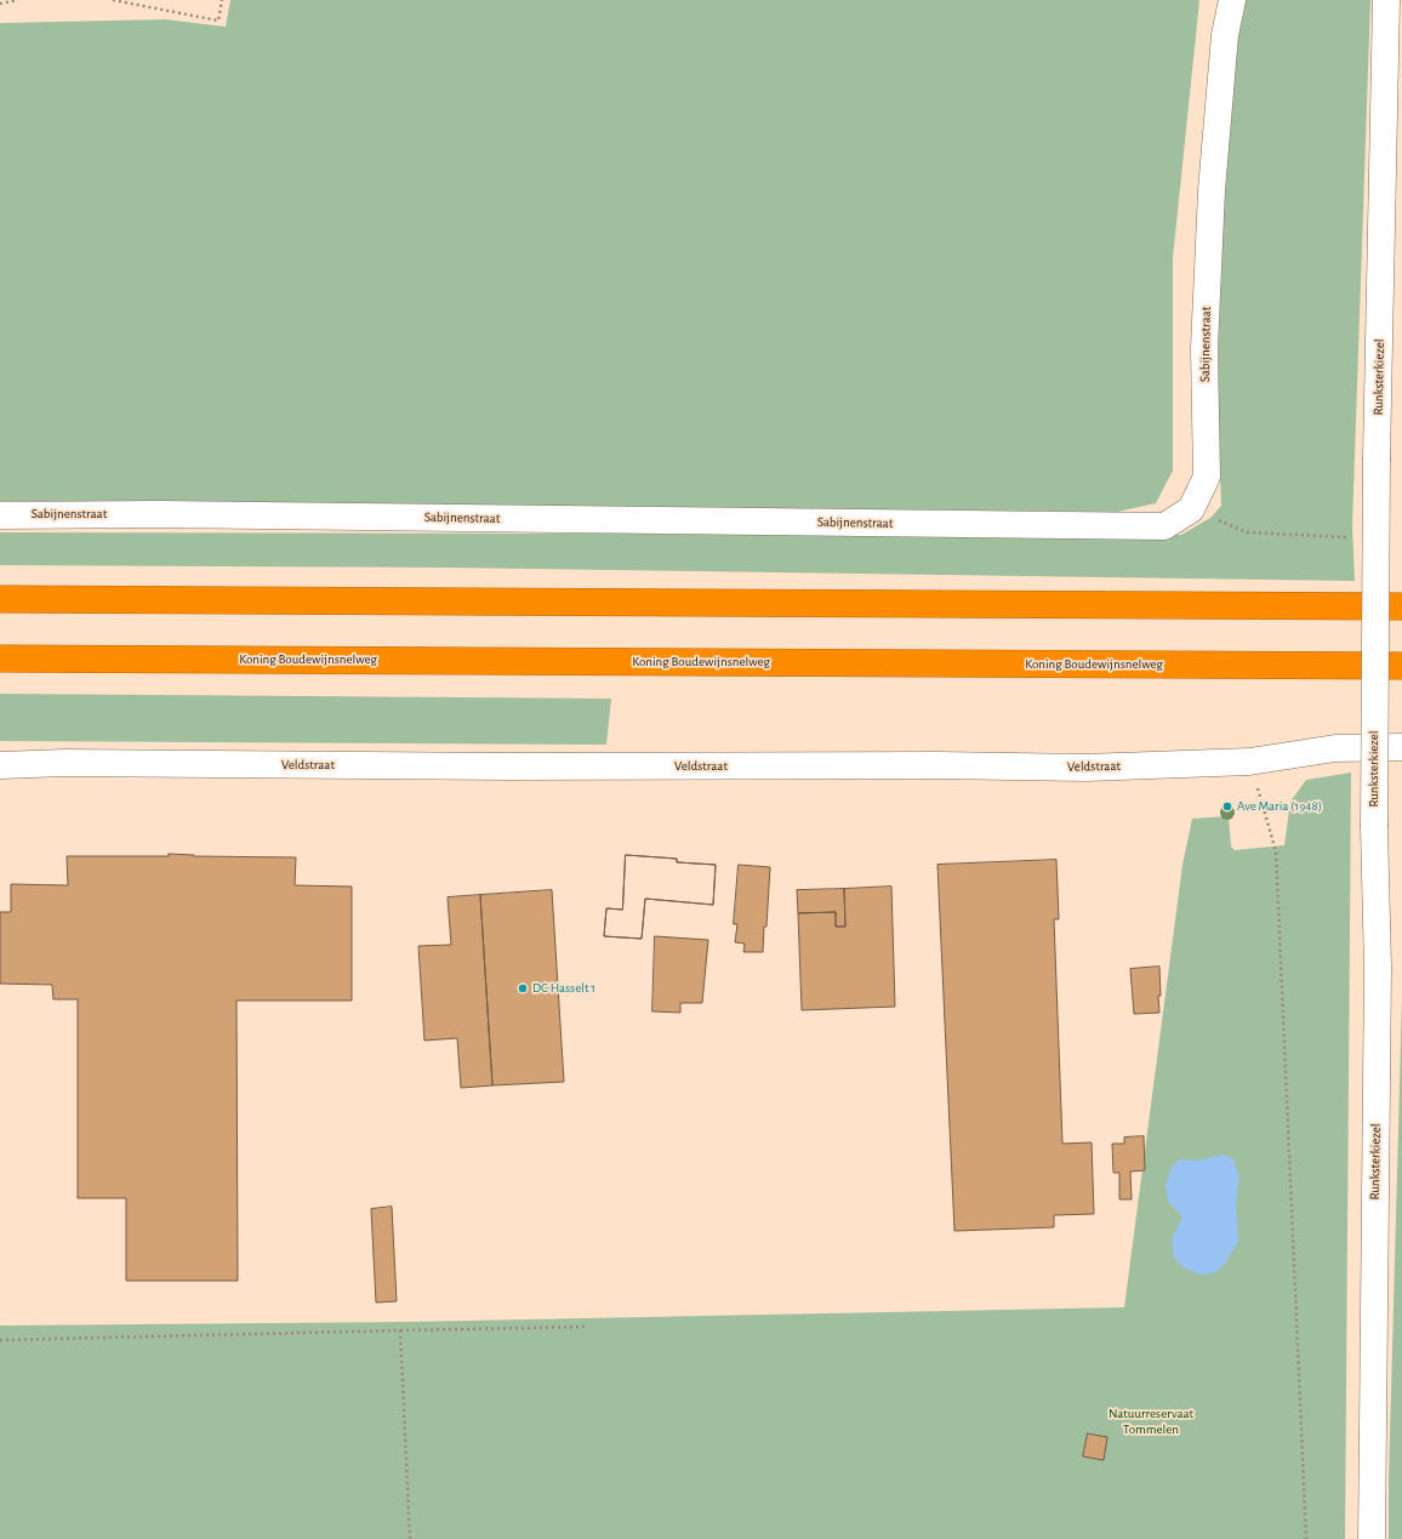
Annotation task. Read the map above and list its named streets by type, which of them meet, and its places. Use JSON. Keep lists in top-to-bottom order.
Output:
{
  "streets": {
    "highway": ["Koning Boudewijnsnelweg"],
    "street": ["Sabijnenstraat", "Runksterkiezel", "Veldstraat"]
  },
  "parks": ["Natuurreservaat Tommelen"],
  "places": ["Ave Maria (1948)", "DC Hasselt 1"]
}
